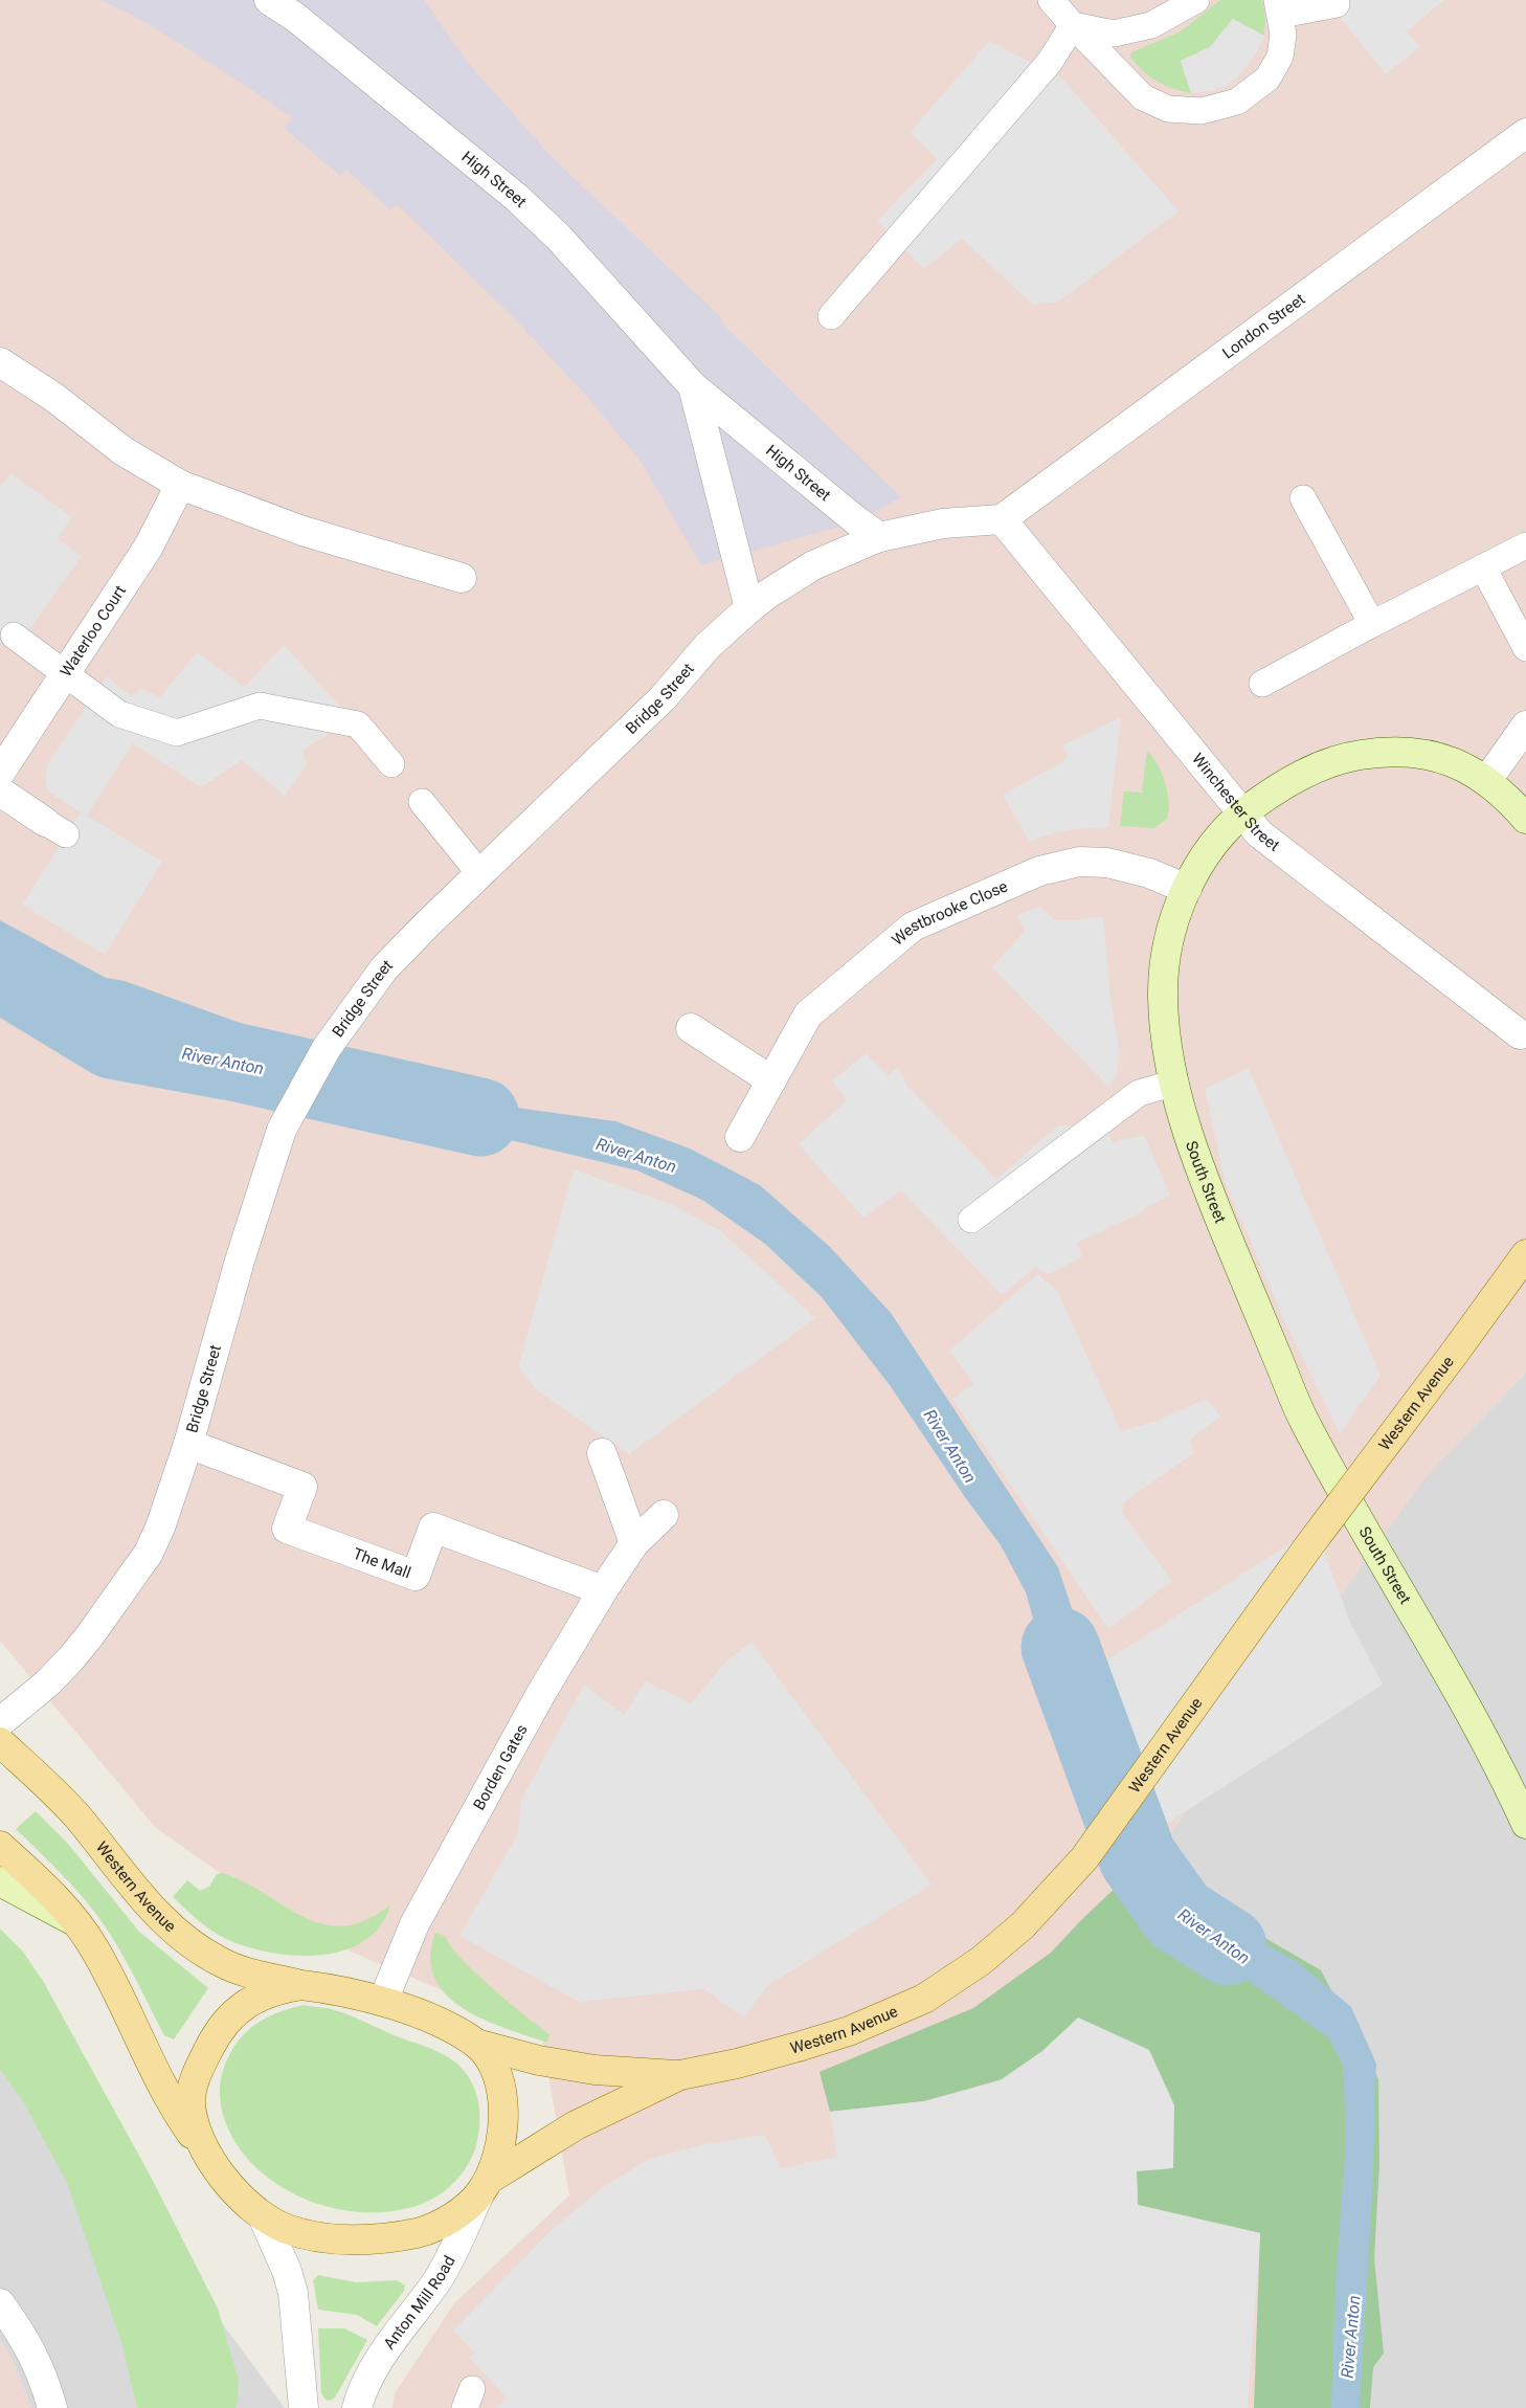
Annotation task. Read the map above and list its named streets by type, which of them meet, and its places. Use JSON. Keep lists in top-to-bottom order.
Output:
{
  "streets": {
    "main road": ["Western Avenue"],
    "street": [
      "High Street",
      "London Street",
      "Waterloo Court",
      "Bridge Street",
      "Winchester Street",
      "Westbrooke Close",
      "South Street",
      "The Mall",
      "Borden Gates",
      "Anton Mill Road"
    ]
  },
  "crossings": [
    ["High Street", "Bridge Street"],
    ["London Street", "Bridge Street"],
    ["London Street", "Winchester Street"],
    ["Bridge Street", "Winchester Street"],
    ["Bridge Street", "The Mall"],
    ["Winchester Street", "South Street"],
    ["Westbrooke Close", "South Street"],
    ["Western Avenue", "Anton Mill Road"],
    ["The Mall", "Borden Gates"]
  ],
  "water": ["River Anton"]
}
